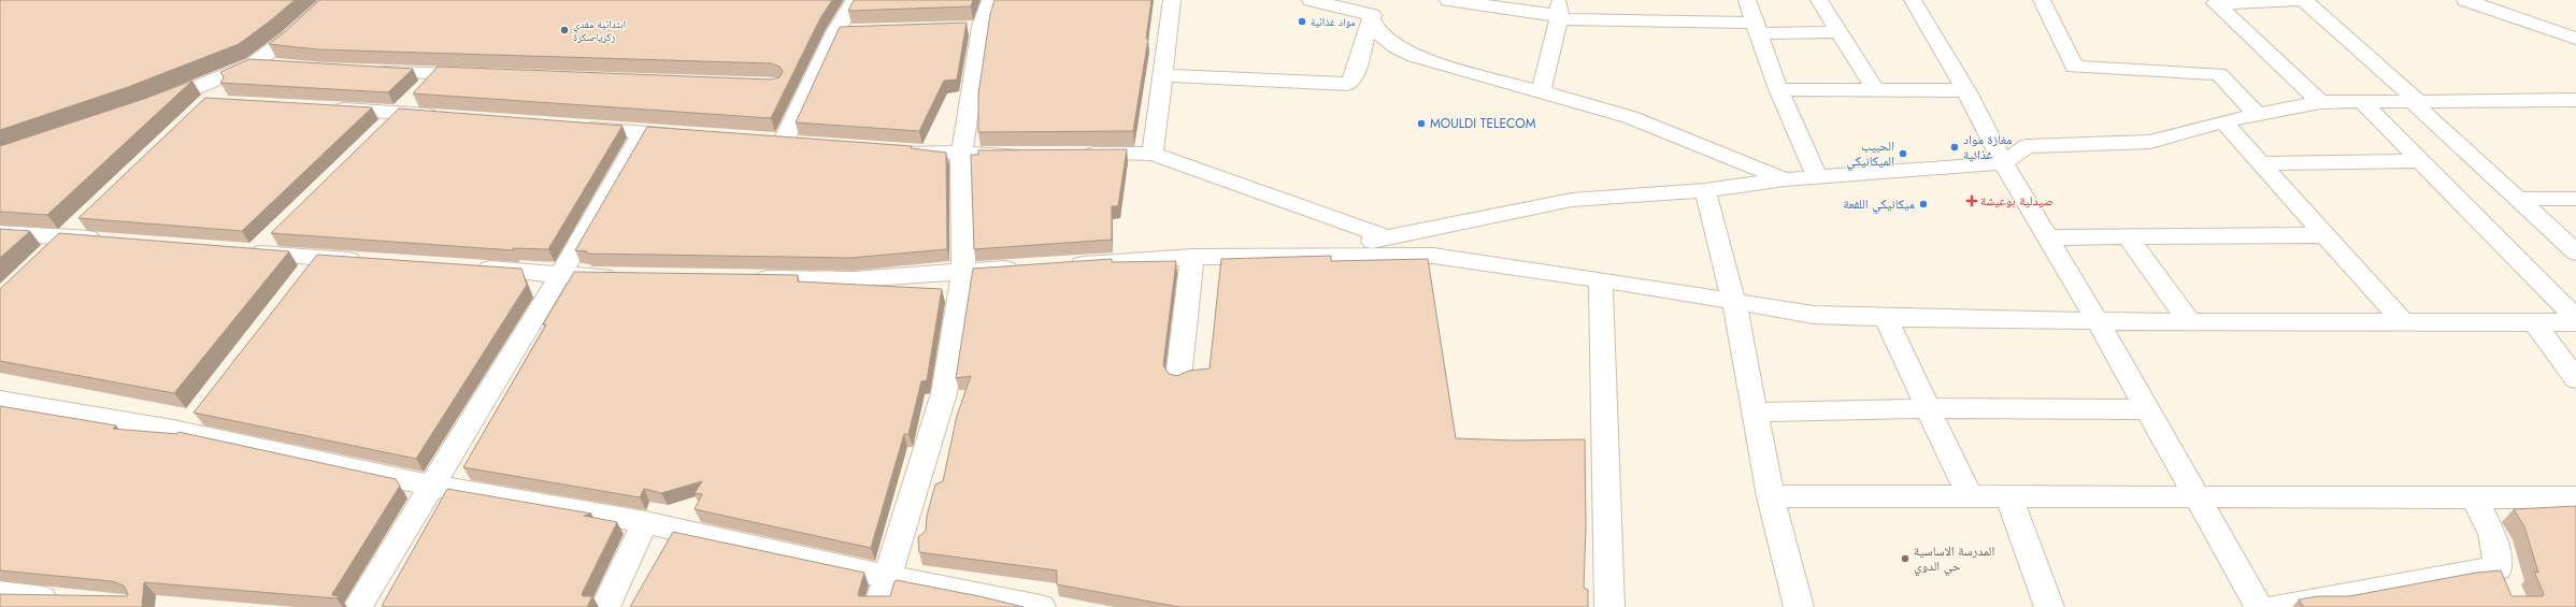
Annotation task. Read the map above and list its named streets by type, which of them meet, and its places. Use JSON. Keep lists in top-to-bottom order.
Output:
{
  "places": {
    "other": [
      "مواد غذائية",
      "ابتدائية مفدي زكريا-سكرة",
      "MOULDI TELECOM",
      "مغازة مواد غذائية",
      "الحبيب الميكانيكي",
      "ميكانيكي اللفعة",
      "المدرسة الاساسية حي الدوي"
    ],
    "health": ["صيدلية بوعيشة"]
  }
}
